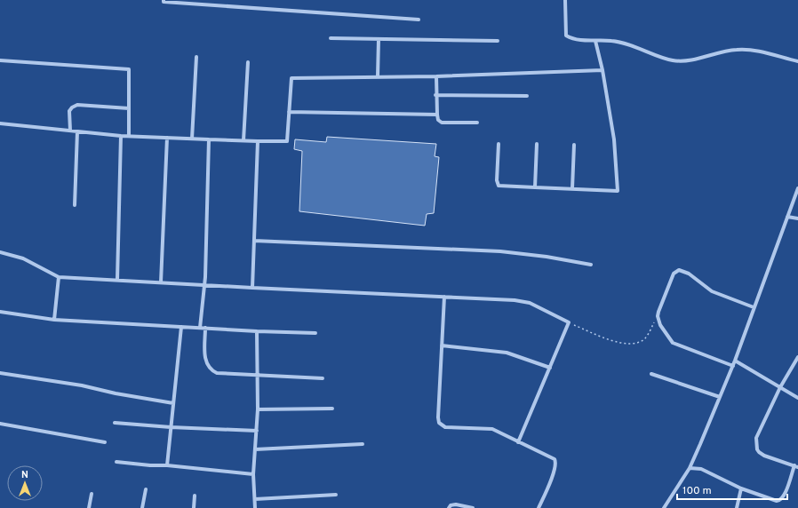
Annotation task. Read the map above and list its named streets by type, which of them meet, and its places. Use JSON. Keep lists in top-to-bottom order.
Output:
{
  "scale_bar": "100 m",
  "north": "top"
}
